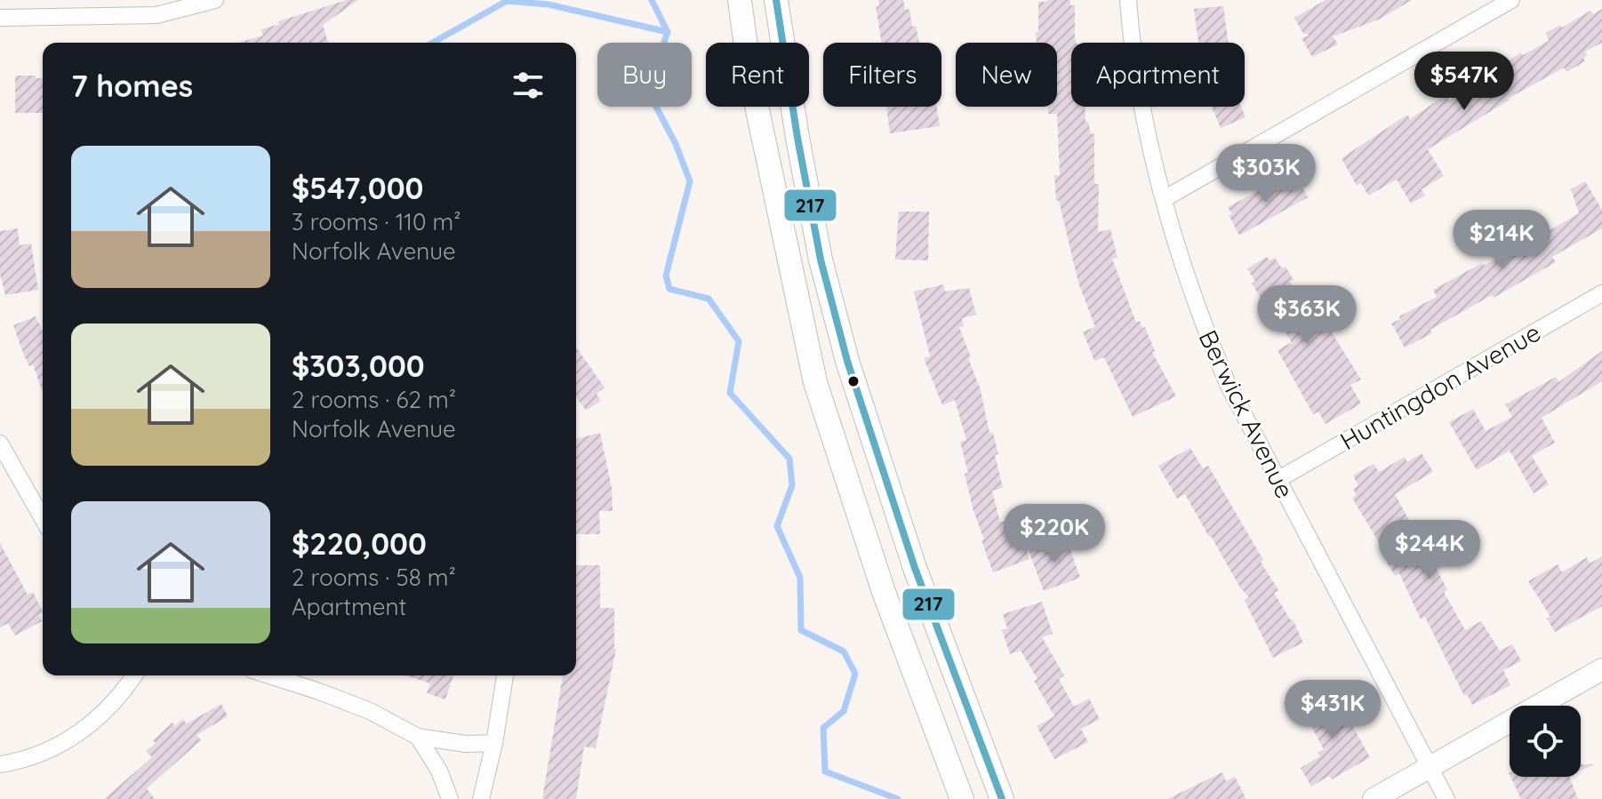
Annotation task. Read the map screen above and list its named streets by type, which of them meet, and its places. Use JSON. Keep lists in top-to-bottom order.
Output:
{
  "streets": {
    "street": ["Huntingdon Avenue", "Berwick Avenue"]
  },
  "crossings": [
    ["Huntingdon Avenue", "Berwick Avenue"]
  ],
  "lines": ["transit line 217"],
  "page": {
    "chip": [
      "Buy",
      "Rent",
      "Filters",
      "New",
      "Apartment"
    ],
    "heading": "7 homes",
    "price": [
      "$547K",
      "$303K",
      "$214K",
      "$363K",
      "$220K",
      "$244K",
      "$431K"
    ],
    "list": [
      {
        "name": "$547,000",
        "note": "3 rooms · 110 m² · Norfolk Avenue"
      },
      {
        "name": "$303,000",
        "note": "2 rooms · 62 m² · Norfolk Avenue"
      },
      {
        "name": "$220,000",
        "note": "2 rooms · 58 m² · Apartment"
      }
    ]
  }
}
